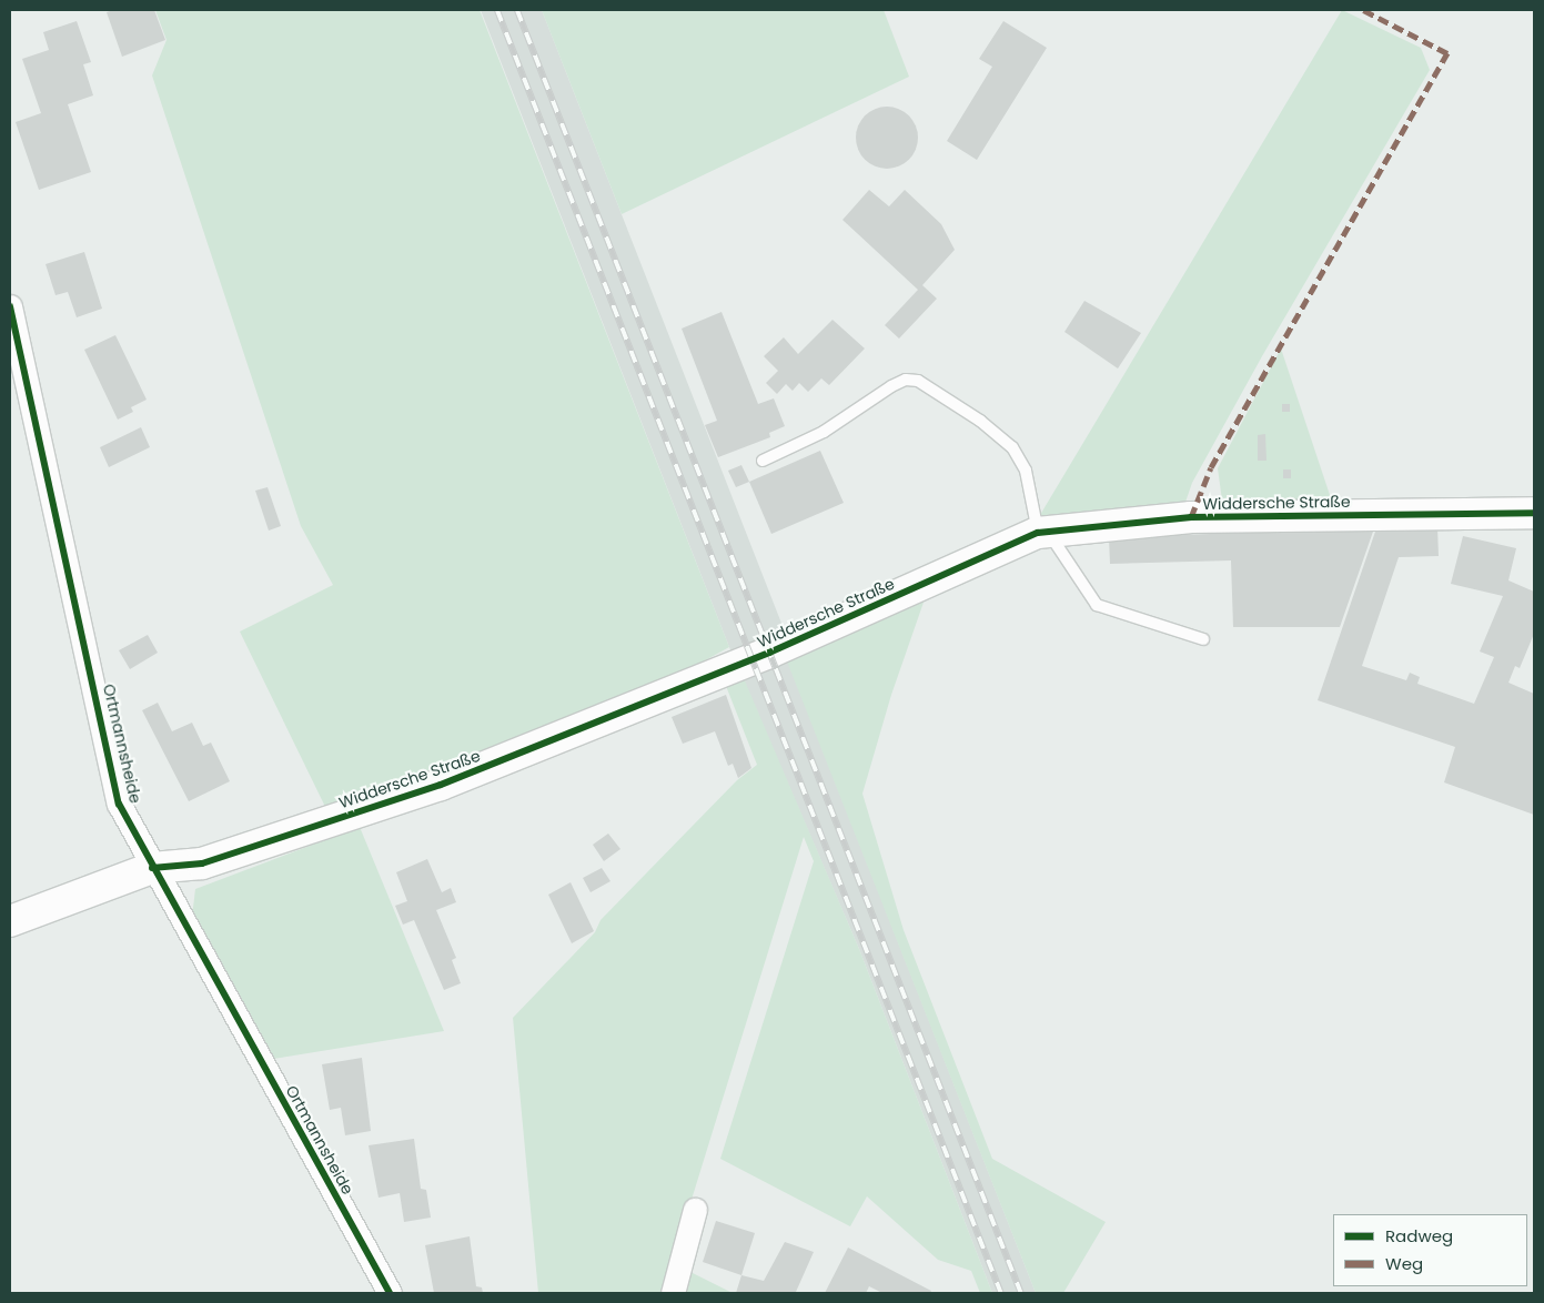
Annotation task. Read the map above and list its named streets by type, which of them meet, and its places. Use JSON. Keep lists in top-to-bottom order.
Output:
{
  "streets": {
    "street": ["Widdersche Straße", "Ortmannsheide"]
  },
  "crossings": [
    ["Widdersche Straße", "Ortmannsheide"]
  ],
  "legend": ["Radweg", "Weg"]
}
